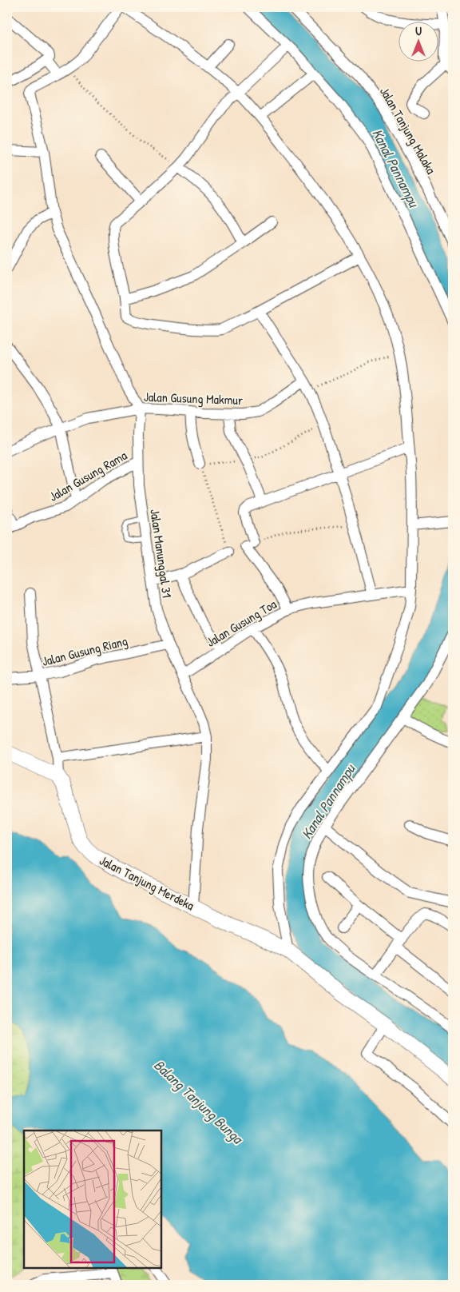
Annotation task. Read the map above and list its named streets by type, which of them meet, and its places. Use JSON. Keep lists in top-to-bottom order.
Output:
{
  "streets": {
    "street": [
      "Jalan Tanjung Malaka",
      "Jalan Gusung Makmur",
      "Jalan Gusung Rama",
      "Jalan Manunggal 31",
      "Jalan Gusung Toa",
      "Jalan Gusung Riang",
      "Jalan Tanjung Merdeka"
    ]
  },
  "crossings": [
    ["Jalan Gusung Makmur", "Jalan Manunggal 31"],
    ["Jalan Gusung Rama", "Jalan Manunggal 31"],
    ["Jalan Manunggal 31", "Jalan Gusung Toa"],
    ["Jalan Manunggal 31", "Jalan Gusung Riang"],
    ["Jalan Manunggal 31", "Jalan Tanjung Merdeka"]
  ],
  "water": ["Kanal Pannampu", "Balang Tanjung Bunga"],
  "north": "top"
}
